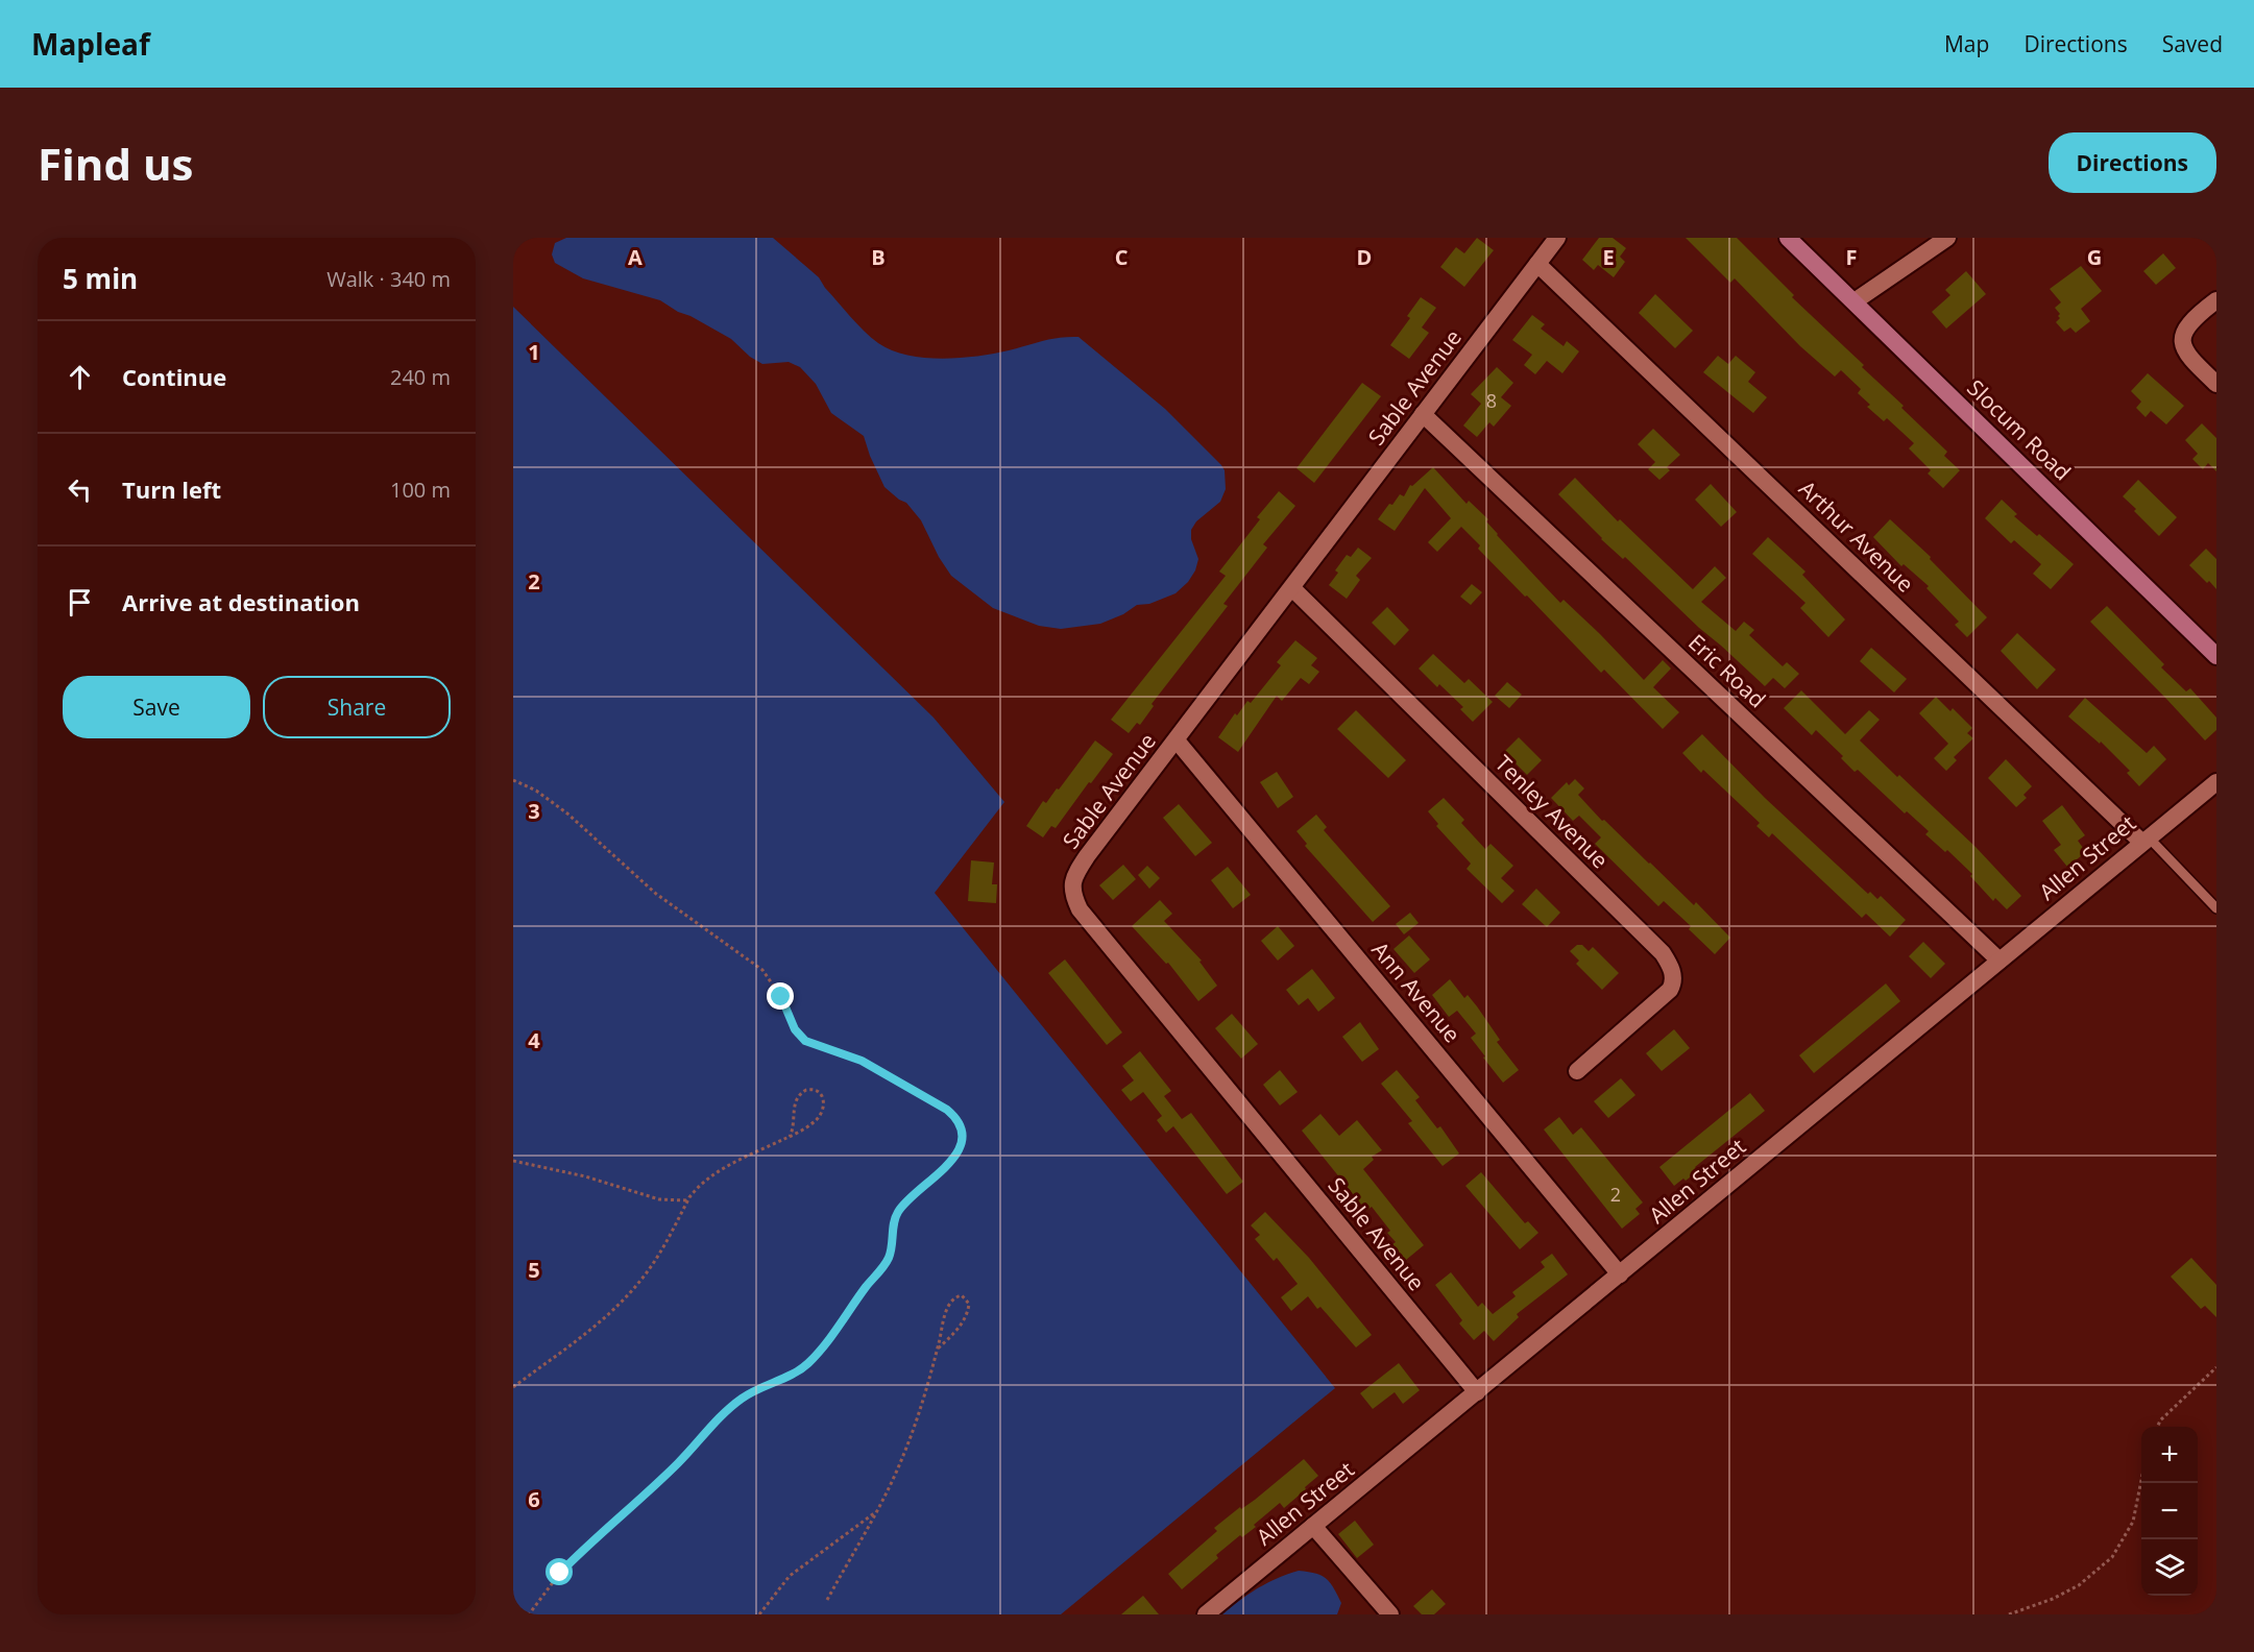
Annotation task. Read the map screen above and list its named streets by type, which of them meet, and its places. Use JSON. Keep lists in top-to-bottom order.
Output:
{
  "streets": {
    "main road": ["Slocum Road"],
    "street": [
      "Sable Avenue",
      "Arthur Avenue",
      "Eric Road",
      "Tenley Avenue",
      "Allen Street",
      "Ann Avenue"
    ]
  },
  "crossings": [
    ["Sable Avenue", "Arthur Avenue"],
    ["Sable Avenue", "Eric Road"],
    ["Sable Avenue", "Tenley Avenue"],
    ["Sable Avenue", "Allen Street"],
    ["Sable Avenue", "Ann Avenue"],
    ["Arthur Avenue", "Allen Street"],
    ["Eric Road", "Allen Street"],
    ["Allen Street", "Ann Avenue"]
  ],
  "house_numbers": ["8", "2"],
  "page": {
    "header": "Mapleaf",
    "nav": ["Map", "Directions", "Saved"],
    "buttons": [
      "Directions",
      ["Save", "Share"]
    ],
    "title": "Find us",
    "heading": ["5 min", "Walk · 340 m"],
    "list": [
      ["Continue", "240 m"],
      ["Turn left", "100 m"],
      "Arrive at destination"
    ],
    "map_buttons": ["+", "−"]
  },
  "grid": {
    "columns": [
      "A",
      "B",
      "C",
      "D",
      "E",
      "F",
      "G"
    ],
    "rows": [
      "1",
      "2",
      "3",
      "4",
      "5",
      "6"
    ]
  }
}
